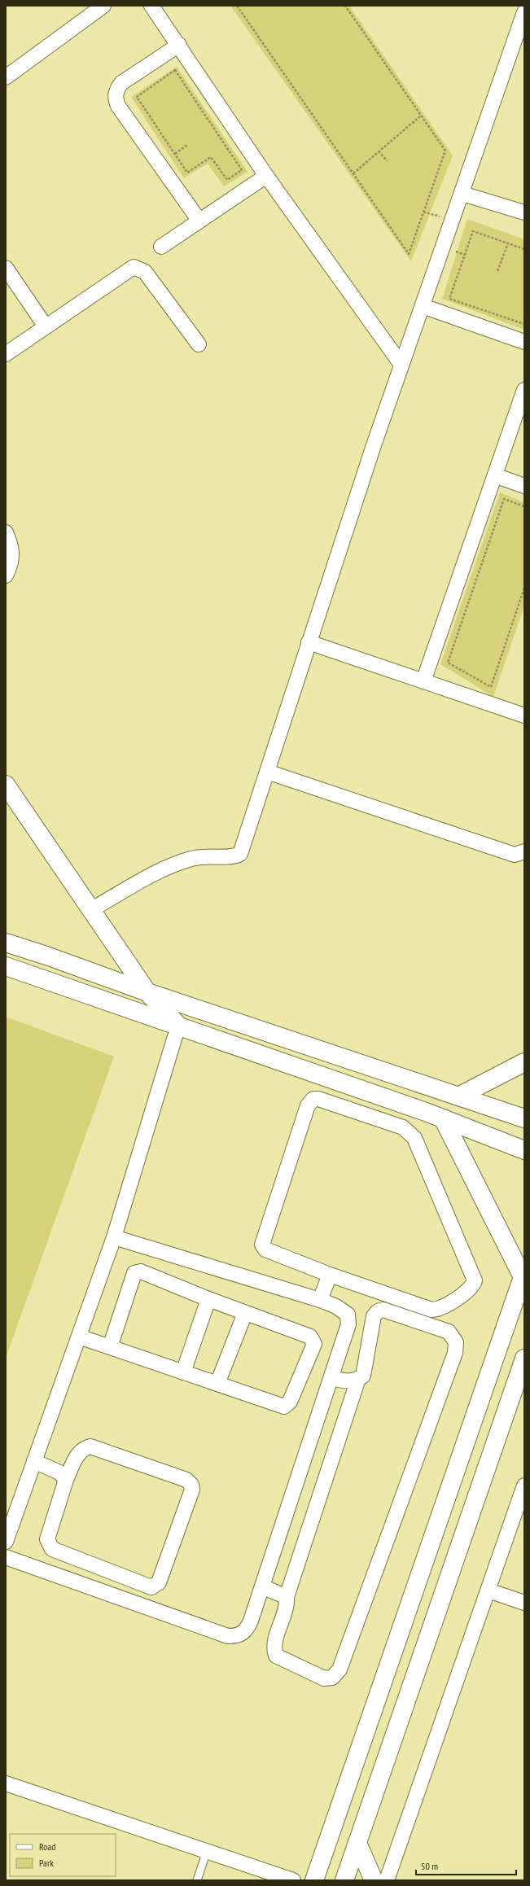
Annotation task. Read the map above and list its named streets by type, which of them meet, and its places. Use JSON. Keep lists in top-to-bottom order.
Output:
{
  "legend": ["Road", "Park"],
  "scale_bar": "50 m"
}
